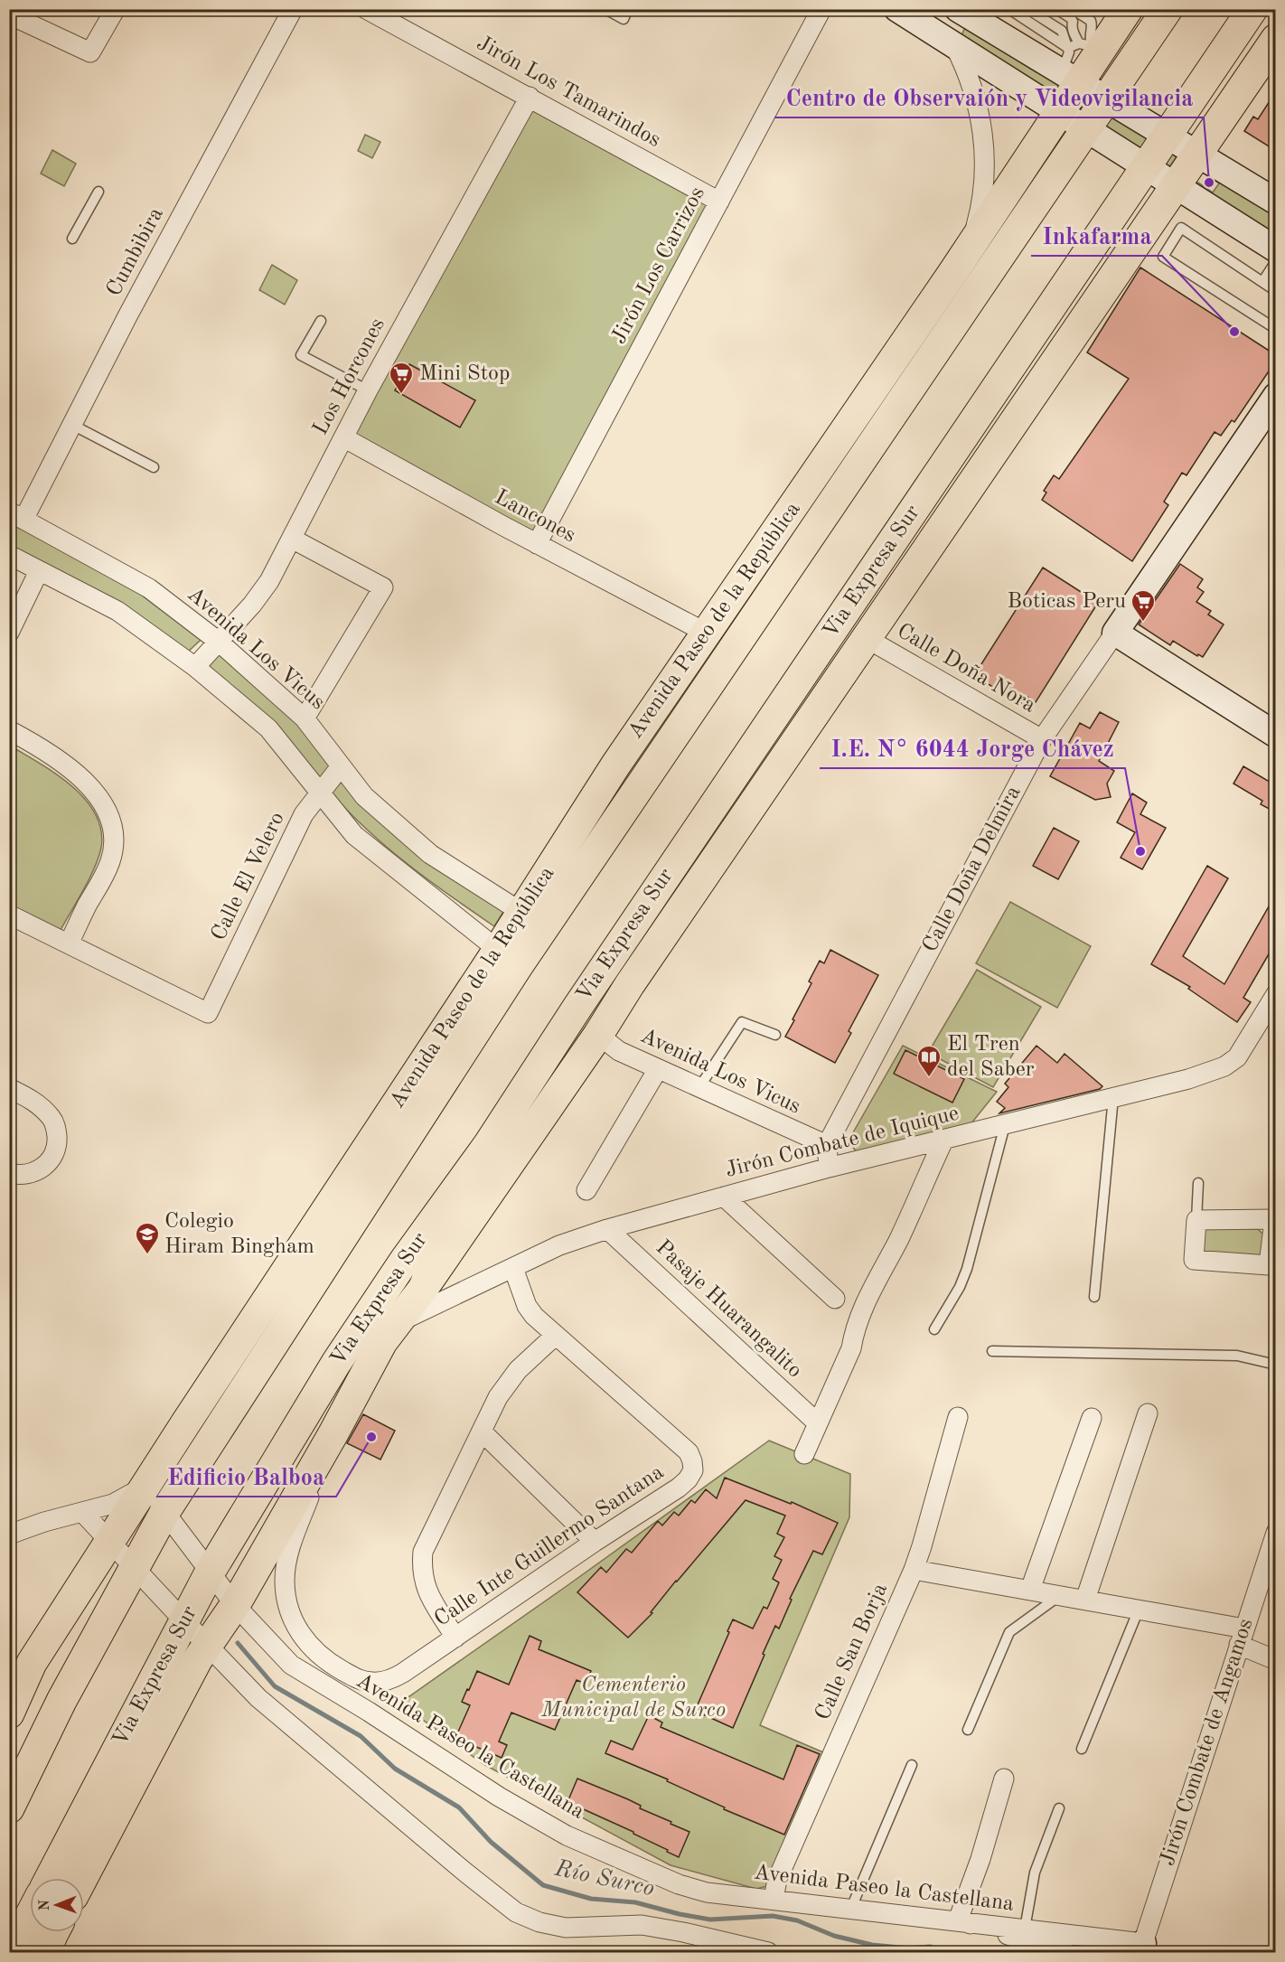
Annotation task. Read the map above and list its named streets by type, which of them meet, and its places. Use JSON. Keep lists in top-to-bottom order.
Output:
{
  "streets": {
    "main road": ["Via Expresa Sur", "Avenida Paseo de la República", "Calle Doña Delmira"],
    "street": [
      "Jirón Los Tamarindos",
      "Cumbibira",
      "Jirón Los Carrizos",
      "Los Horcones",
      "Lancones",
      "Avenida Los Vicus",
      "Calle Doña Nora",
      "Calle El Velero",
      "Jirón Combate de Iquique",
      "Pasaje Huarangalito",
      "Calle Inte Guillermo Santana",
      "Calle San Borja",
      "Jirón Combate de Angamos",
      "Avenida Paseo la Castellana"
    ]
  },
  "crossings": [
    ["Jirón Los Tamarindos", "Jirón Los Carrizos"],
    ["Jirón Los Tamarindos", "Los Horcones"],
    ["Cumbibira", "Avenida Los Vicus"],
    ["Jirón Los Carrizos", "Lancones"],
    ["Los Horcones", "Lancones"],
    ["Los Horcones", "Avenida Los Vicus"],
    ["Lancones", "Avenida Paseo de la República"],
    ["Via Expresa Sur", "Avenida Paseo la Castellana"],
    ["Avenida Paseo de la República", "Avenida Los Vicus"],
    ["Avenida Paseo de la República", "Avenida Paseo la Castellana"],
    ["Avenida Los Vicus", "Calle Doña Delmira"],
    ["Avenida Los Vicus", "Calle El Velero"],
    ["Calle Doña Nora", "Calle Doña Delmira"],
    ["Jirón Combate de Iquique", "Pasaje Huarangalito"],
    ["Jirón Combate de Iquique", "Calle Inte Guillermo Santana"],
    ["Calle San Borja", "Avenida Paseo la Castellana"],
    ["Jirón Combate de Angamos", "Avenida Paseo la Castellana"]
  ],
  "water": ["Río Surco"],
  "parks": ["Cementerio Municipal de Surco"],
  "places": {
    "other": [
      "Centro de Observaión y Videovigilancia",
      "Inkafarma",
      "I.E. N° 6044 Jorge Chávez",
      "Edificio Balboa"
    ],
    "supermarket": ["Mini Stop", "Boticas Peru"],
    "library": ["El Tren del Saber"],
    "school or university": ["Colegio Hiram Bingham"]
  },
  "north": "left"
}
